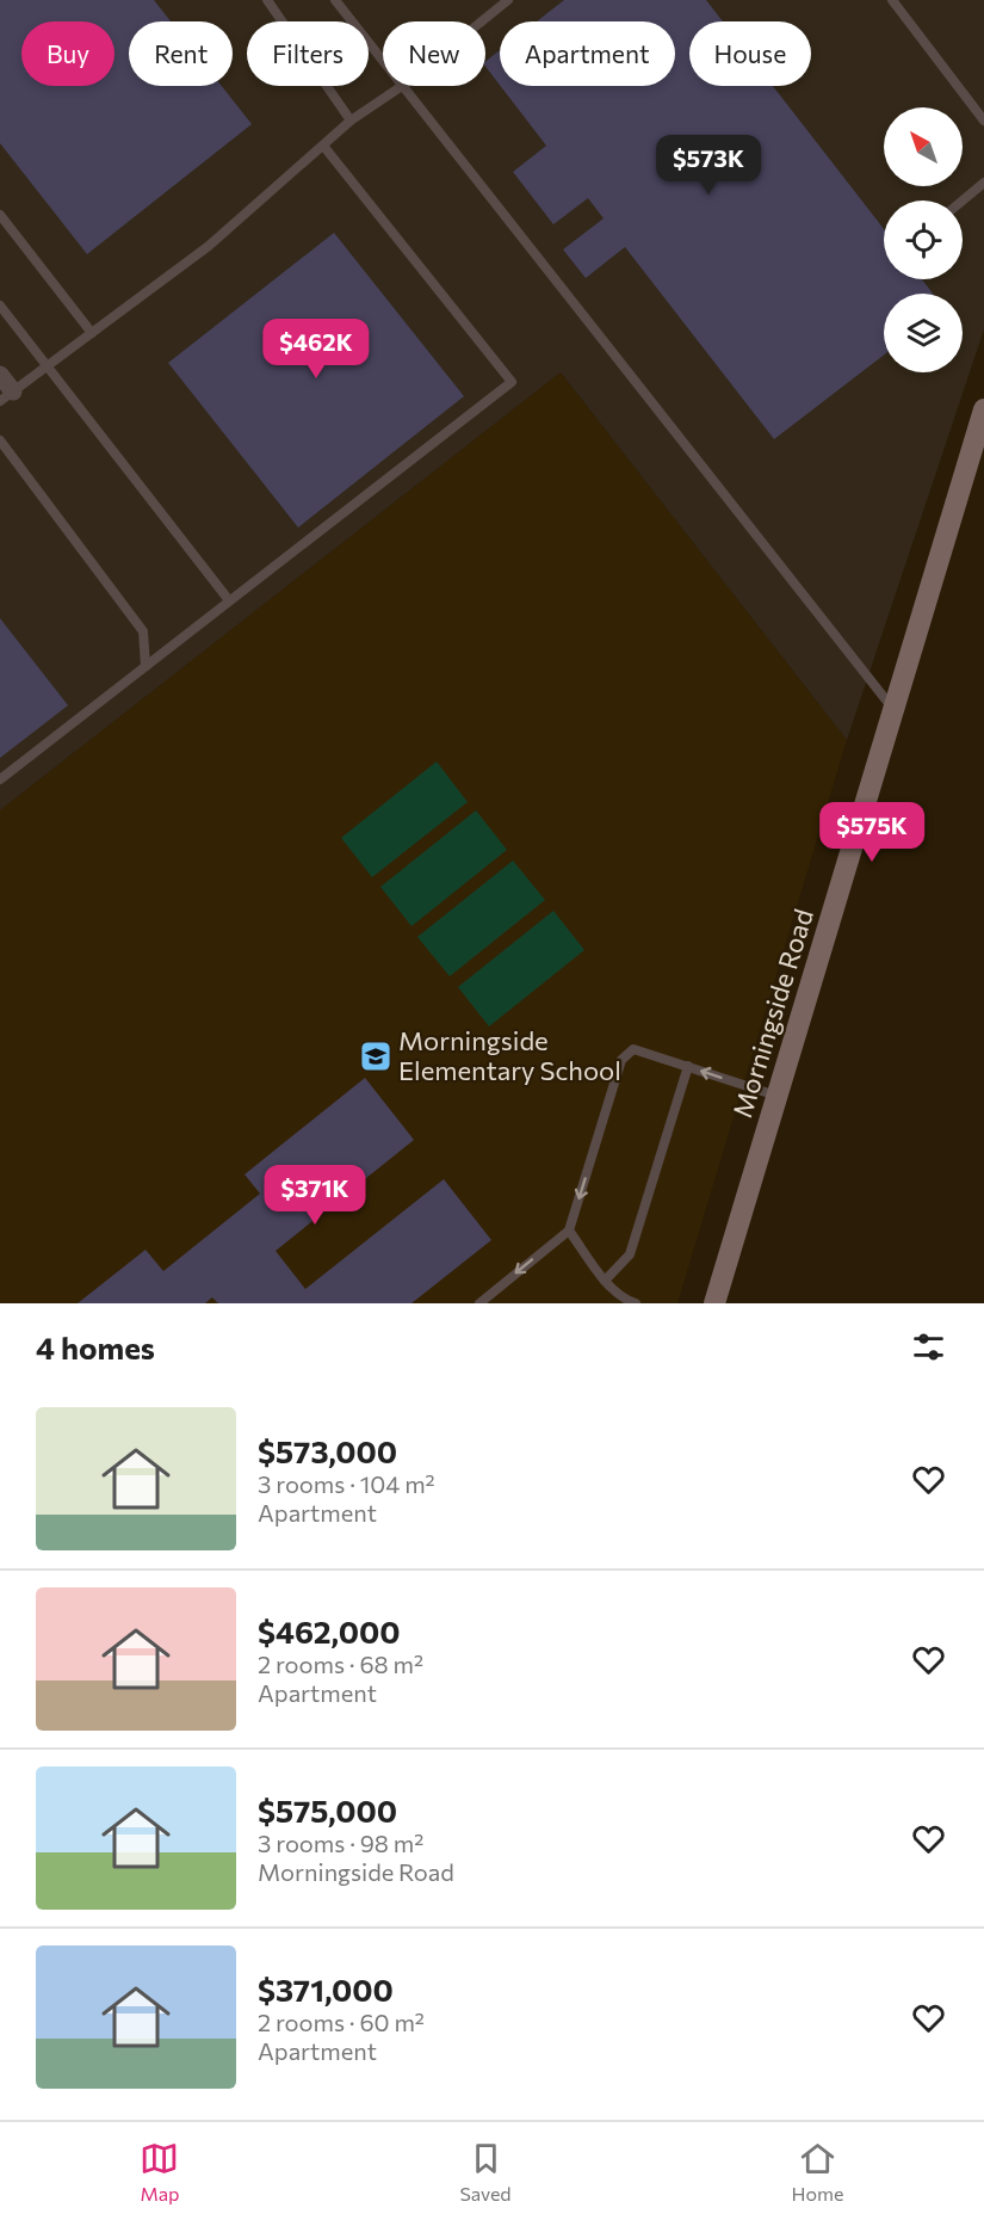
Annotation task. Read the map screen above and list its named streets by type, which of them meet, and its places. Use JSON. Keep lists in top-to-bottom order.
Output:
{
  "streets": {
    "street": ["Morningside Road"]
  },
  "places": {
    "school or university": ["Morningside Elementary School"]
  },
  "north": "top left",
  "page": {
    "chip": [
      "Buy",
      "Rent",
      "Filters",
      "New",
      "Apartment",
      "House"
    ],
    "price": [
      "$573K",
      "$462K",
      "$575K",
      "$371K"
    ],
    "heading": "4 homes",
    "list": [
      {
        "name": "$573,000",
        "note": "3 rooms · 104 m² · Apartment"
      },
      {
        "name": "$462,000",
        "note": "2 rooms · 68 m² · Apartment"
      },
      {
        "name": "$575,000",
        "note": "3 rooms · 98 m² · Morningside Road"
      },
      {
        "name": "$371,000",
        "note": "2 rooms · 60 m² · Apartment"
      }
    ],
    "tabs": ["Map", "Saved", "Home"]
  }
}
